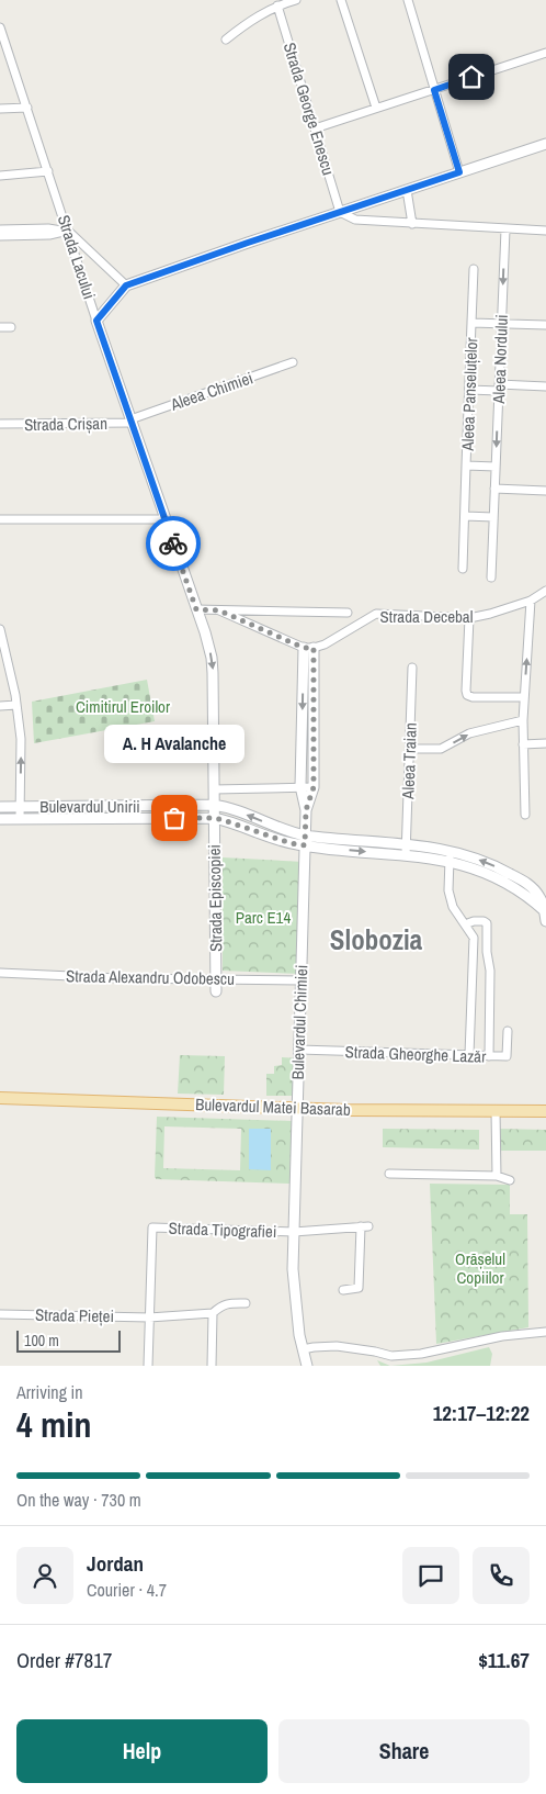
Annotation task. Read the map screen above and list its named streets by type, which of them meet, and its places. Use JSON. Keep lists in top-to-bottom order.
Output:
{
  "streets": {
    "main road": ["Bulevardul Matei Basarab"],
    "street": [
      "Strada George Enescu",
      "Strada Lacului",
      "Aleea Nordului",
      "Aleea Chimiei",
      "Aleea Panseluțelor",
      "Strada Crișan",
      "Strada Decebal",
      "Aleea Traian",
      "Bulevardul Unirii",
      "Strada Episcopiei",
      "Strada Alexandru Odobescu",
      "Bulevardul Chimiei",
      "Strada Gheorghe Lazăr",
      "Strada Tipografiei",
      "Strada Pieței"
    ]
  },
  "crossings": [
    ["Strada Lacului", "Aleea Chimiei"],
    ["Strada Lacului", "Strada Crișan"],
    ["Strada Lacului", "Bulevardul Unirii"],
    ["Strada Lacului", "Strada Episcopiei"],
    ["Aleea Nordului", "Aleea Panseluțelor"],
    ["Aleea Chimiei", "Strada Crișan"],
    ["Strada Decebal", "Bulevardul Chimiei"],
    ["Bulevardul Unirii", "Strada Episcopiei"],
    ["Bulevardul Unirii", "Bulevardul Chimiei"],
    ["Strada Episcopiei", "Strada Alexandru Odobescu"],
    ["Strada Alexandru Odobescu", "Bulevardul Chimiei"],
    ["Bulevardul Chimiei", "Strada Gheorghe Lazăr"],
    ["Bulevardul Chimiei", "Bulevardul Matei Basarab"],
    ["Bulevardul Chimiei", "Strada Tipografiei"],
    ["Strada Tipografiei", "Strada Pieței"]
  ],
  "one_way": ["Aleea Nordului"],
  "districts": ["Slobozia"],
  "parks": ["Cimitirul Eroilor", "Parc E14", "Orășelul Copiilor"],
  "places": ["A. H Avalanche"],
  "scale_bar": "100 m",
  "page": {
    "bubble": "A. H Avalanche",
    "scale": "100 m",
    "heading": ["4 min", "Arriving in", "12:17–12:22"],
    "panel": [
      "Jordan",
      "Courier · 4.7",
      "Order #7817",
      "$11.67"
    ],
    "bar": "On the way · 730 m",
    "buttons": ["Help", "Share"]
  }
}
